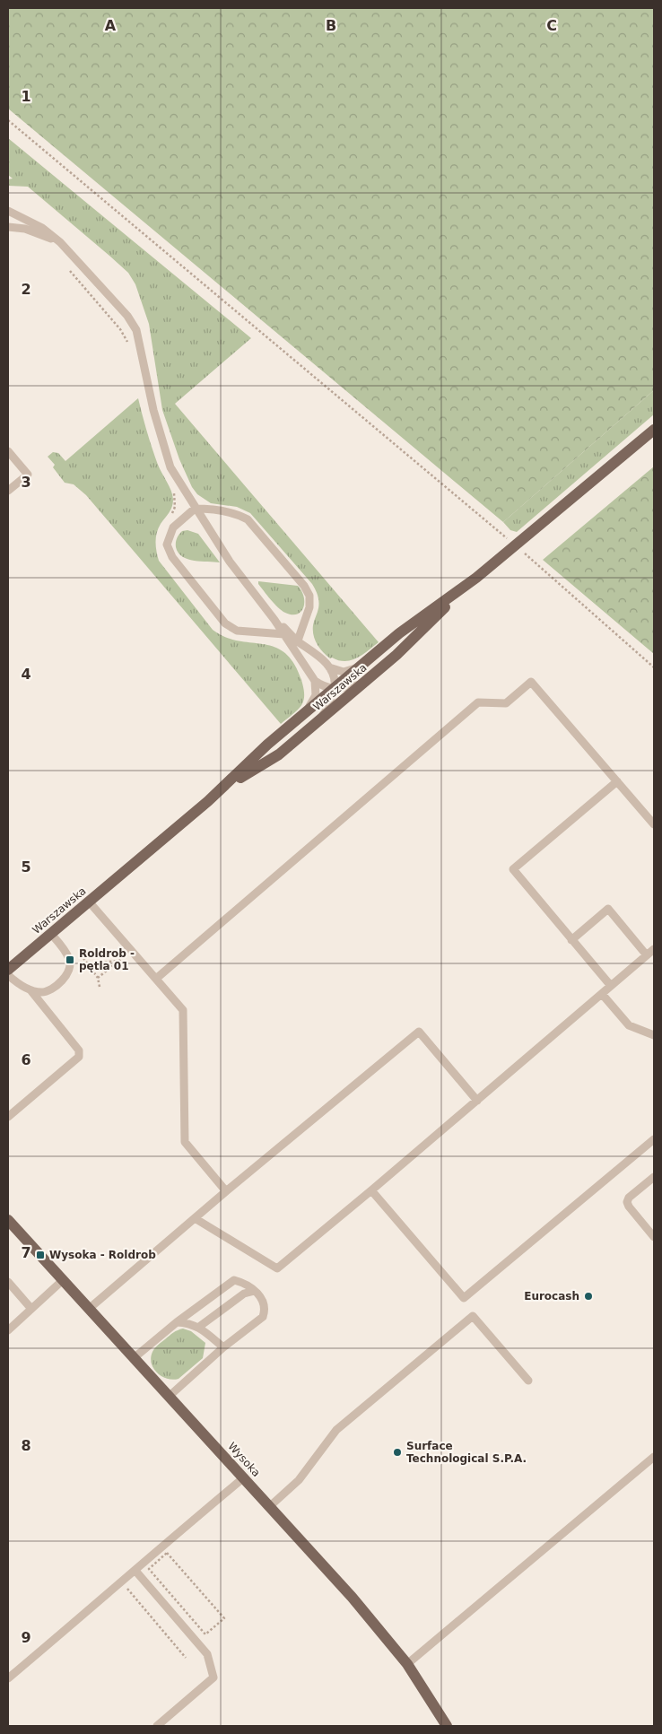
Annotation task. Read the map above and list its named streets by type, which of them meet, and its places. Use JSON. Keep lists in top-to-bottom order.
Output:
{
  "streets": {
    "main road": ["Warszawska", "Wysoka"]
  },
  "places": {
    "transit": ["Roldrob - pętla 01", "Wysoka - Roldrob"],
    "other": ["Eurocash", "Surface Technological S.P.A."]
  },
  "grid": {
    "columns": ["A", "B", "C"],
    "rows": [
      "1",
      "2",
      "3",
      "4",
      "5",
      "6",
      "7",
      "8",
      "9"
    ]
  }
}
